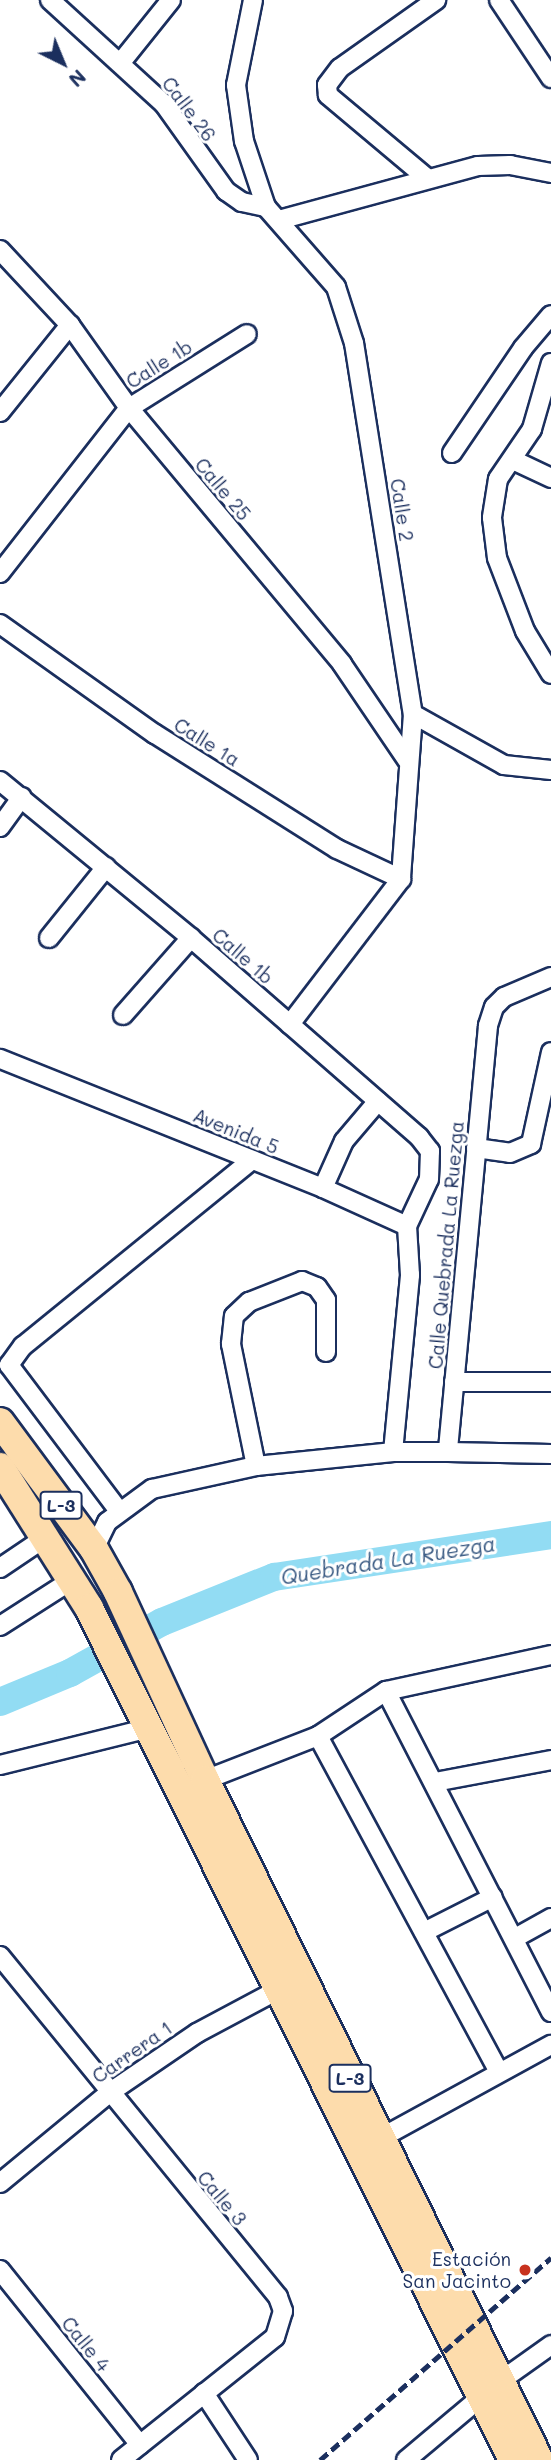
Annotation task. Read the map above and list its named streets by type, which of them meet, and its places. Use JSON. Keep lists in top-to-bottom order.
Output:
{
  "streets": {
    "main road": ["L-3"],
    "street": [
      "Calle 26",
      "Calle 1b",
      "Calle 25",
      "Calle 2",
      "Calle 1a",
      "Avenida 5",
      "Calle Quebrada La Ruezga",
      "Carrera 1",
      "Calle 3",
      "Calle 4"
    ]
  },
  "crossings": [
    ["Calle 26", "Calle 2"],
    ["Calle 1b", "Calle 25"],
    ["Calle 1b", "Avenida 5"],
    ["Calle 25", "Calle 2"],
    ["Calle 2", "Calle 1a"],
    ["L-3", "Carrera 1"],
    ["Carrera 1", "Calle 3"],
    ["Calle 3", "Calle 4"]
  ],
  "water": ["Quebrada La Ruezga"],
  "places": ["Estación San Jacinto"],
  "north": "bottom right"
}
